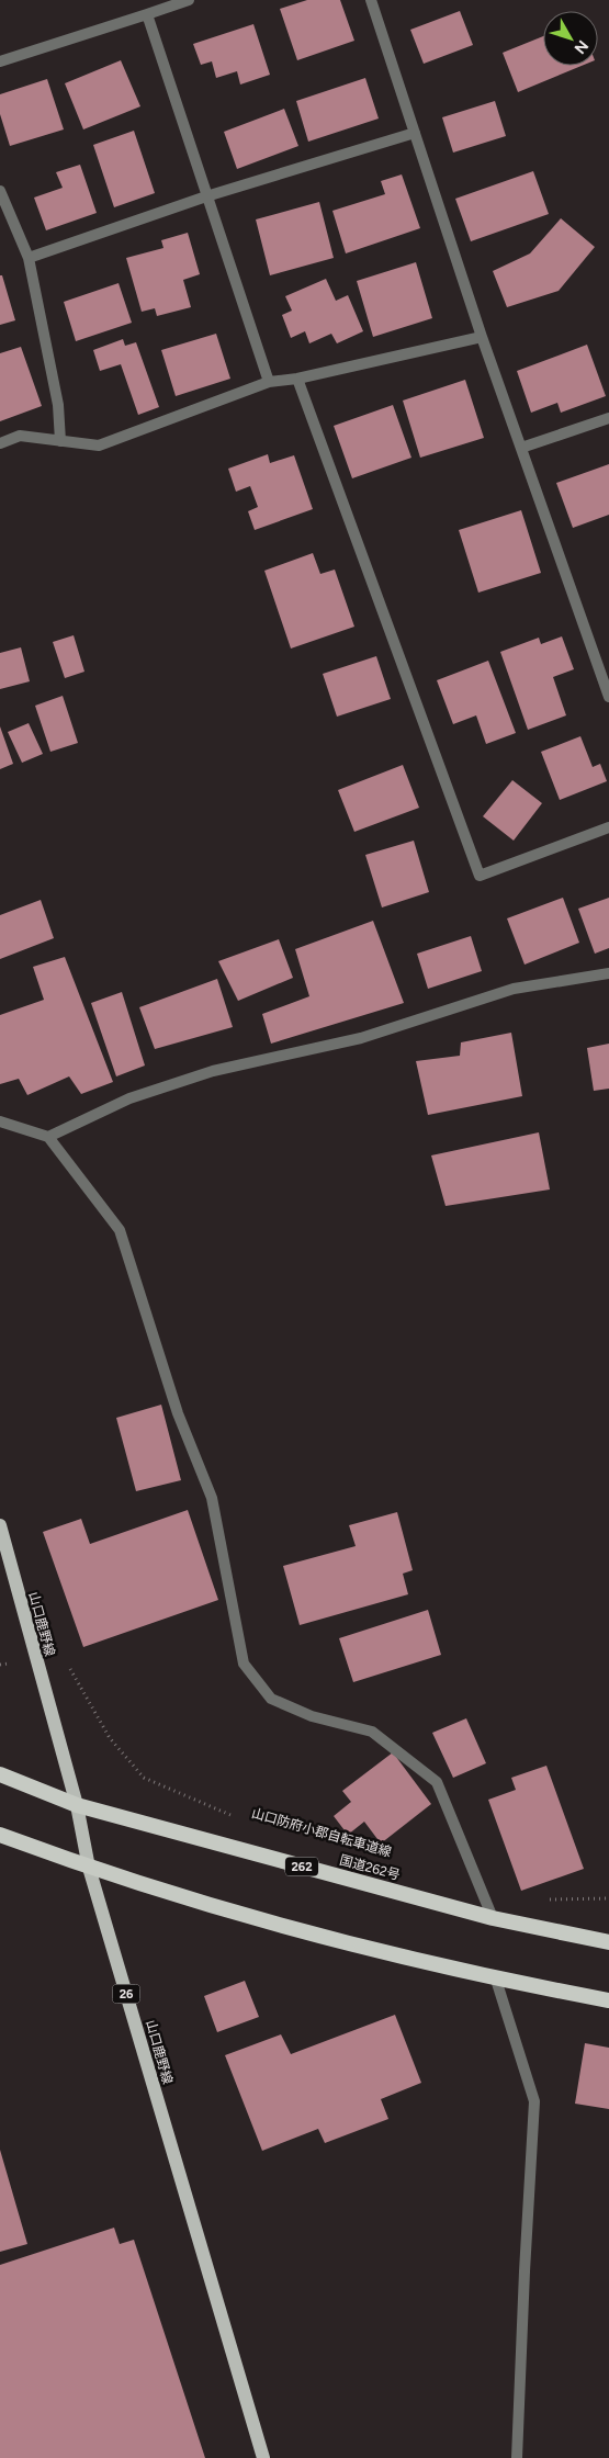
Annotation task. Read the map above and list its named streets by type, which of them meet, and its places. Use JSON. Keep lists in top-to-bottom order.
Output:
{
  "streets": {
    "highway": ["262", "国道262号"],
    "main road": ["山口鹿野線", "26"],
    "path": ["山口防府小郡自転車道線"]
  },
  "crossings": [
    ["山口鹿野線", "国道262号"]
  ],
  "north": "bottom right"
}
